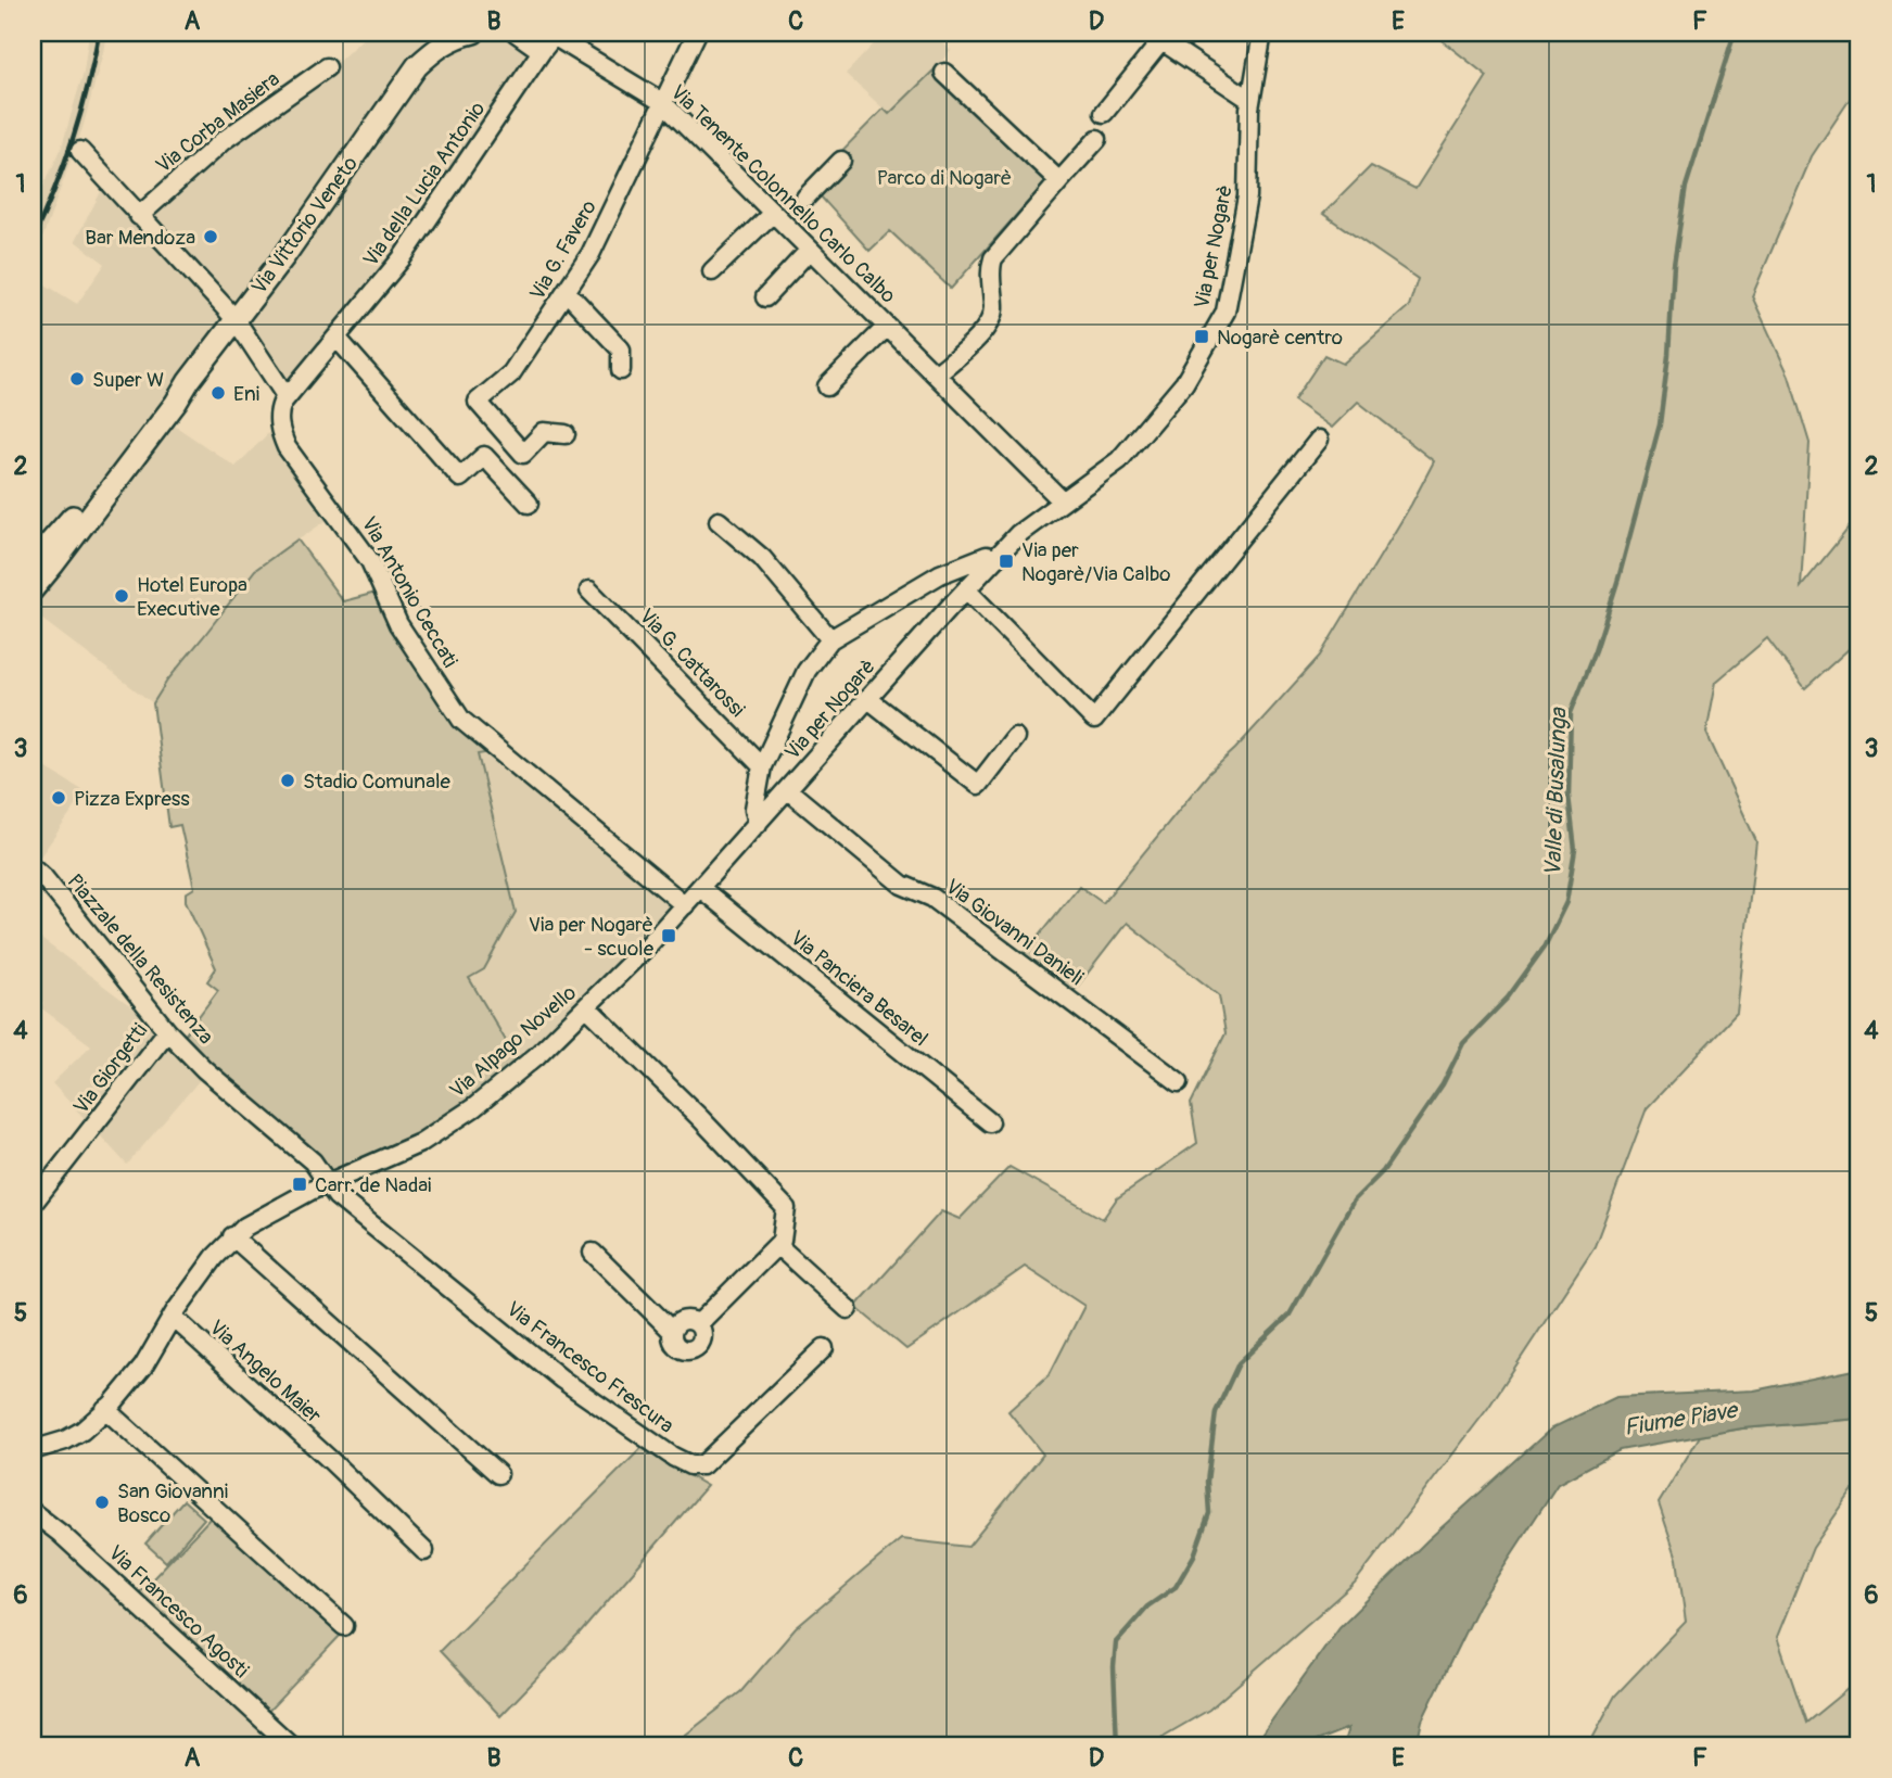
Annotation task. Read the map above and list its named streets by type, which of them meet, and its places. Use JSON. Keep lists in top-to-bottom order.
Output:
{
  "streets": {
    "main road": ["Via Vittorio Veneto"],
    "street": [
      "Via Corba Masiera",
      "Via della Lucia Antonio",
      "Via Tenente Colonnello Carlo Calbo",
      "Via per Nogarè",
      "Via G. Favero",
      "Via Antonio Ceccati",
      "Via G. Cattarossi",
      "Via Giovanni Danieli",
      "Piazzale della Resistenza",
      "Via Panciera Besarel",
      "Via Alpago Novello",
      "Via Giorgetti",
      "Via Francesco Frescura",
      "Via Angelo Maier",
      "Via Francesco Agosti"
    ]
  },
  "crossings": [
    ["Via della Lucia Antonio", "Via Tenente Colonnello Carlo Calbo"],
    ["Via della Lucia Antonio", "Via Antonio Ceccati"],
    ["Via Tenente Colonnello Carlo Calbo", "Via per Nogarè"],
    ["Via Tenente Colonnello Carlo Calbo", "Via G. Favero"],
    ["Via per Nogarè", "Via Antonio Ceccati"],
    ["Via per Nogarè", "Via G. Cattarossi"],
    ["Via per Nogarè", "Via Giovanni Danieli"],
    ["Via per Nogarè", "Via Panciera Besarel"],
    ["Via per Nogarè", "Via Alpago Novello"],
    ["Piazzale della Resistenza", "Via Alpago Novello"],
    ["Piazzale della Resistenza", "Via Giorgetti"],
    ["Piazzale della Resistenza", "Via Francesco Frescura"],
    ["Via Alpago Novello", "Via Francesco Frescura"],
    ["Via Alpago Novello", "Via Angelo Maier"]
  ],
  "water": ["Valle di Busalunga", "Fiume Piave"],
  "parks": ["Parco di Nogarè"],
  "places": {
    "other": [
      "Bar Mendoza",
      "Super W",
      "Eni",
      "Hotel Europa Executive",
      "Stadio Comunale",
      "Pizza Express",
      "San Giovanni Bosco"
    ],
    "transit": [
      "Nogarè centro",
      "Via per Nogarè/Via Calbo",
      "Via per Nogarè - scuole",
      "Carr. de Nadai"
    ]
  },
  "grid": {
    "columns": [
      "A",
      "B",
      "C",
      "D",
      "E",
      "F"
    ],
    "rows": [
      "1",
      "2",
      "3",
      "4",
      "5",
      "6"
    ]
  }
}
